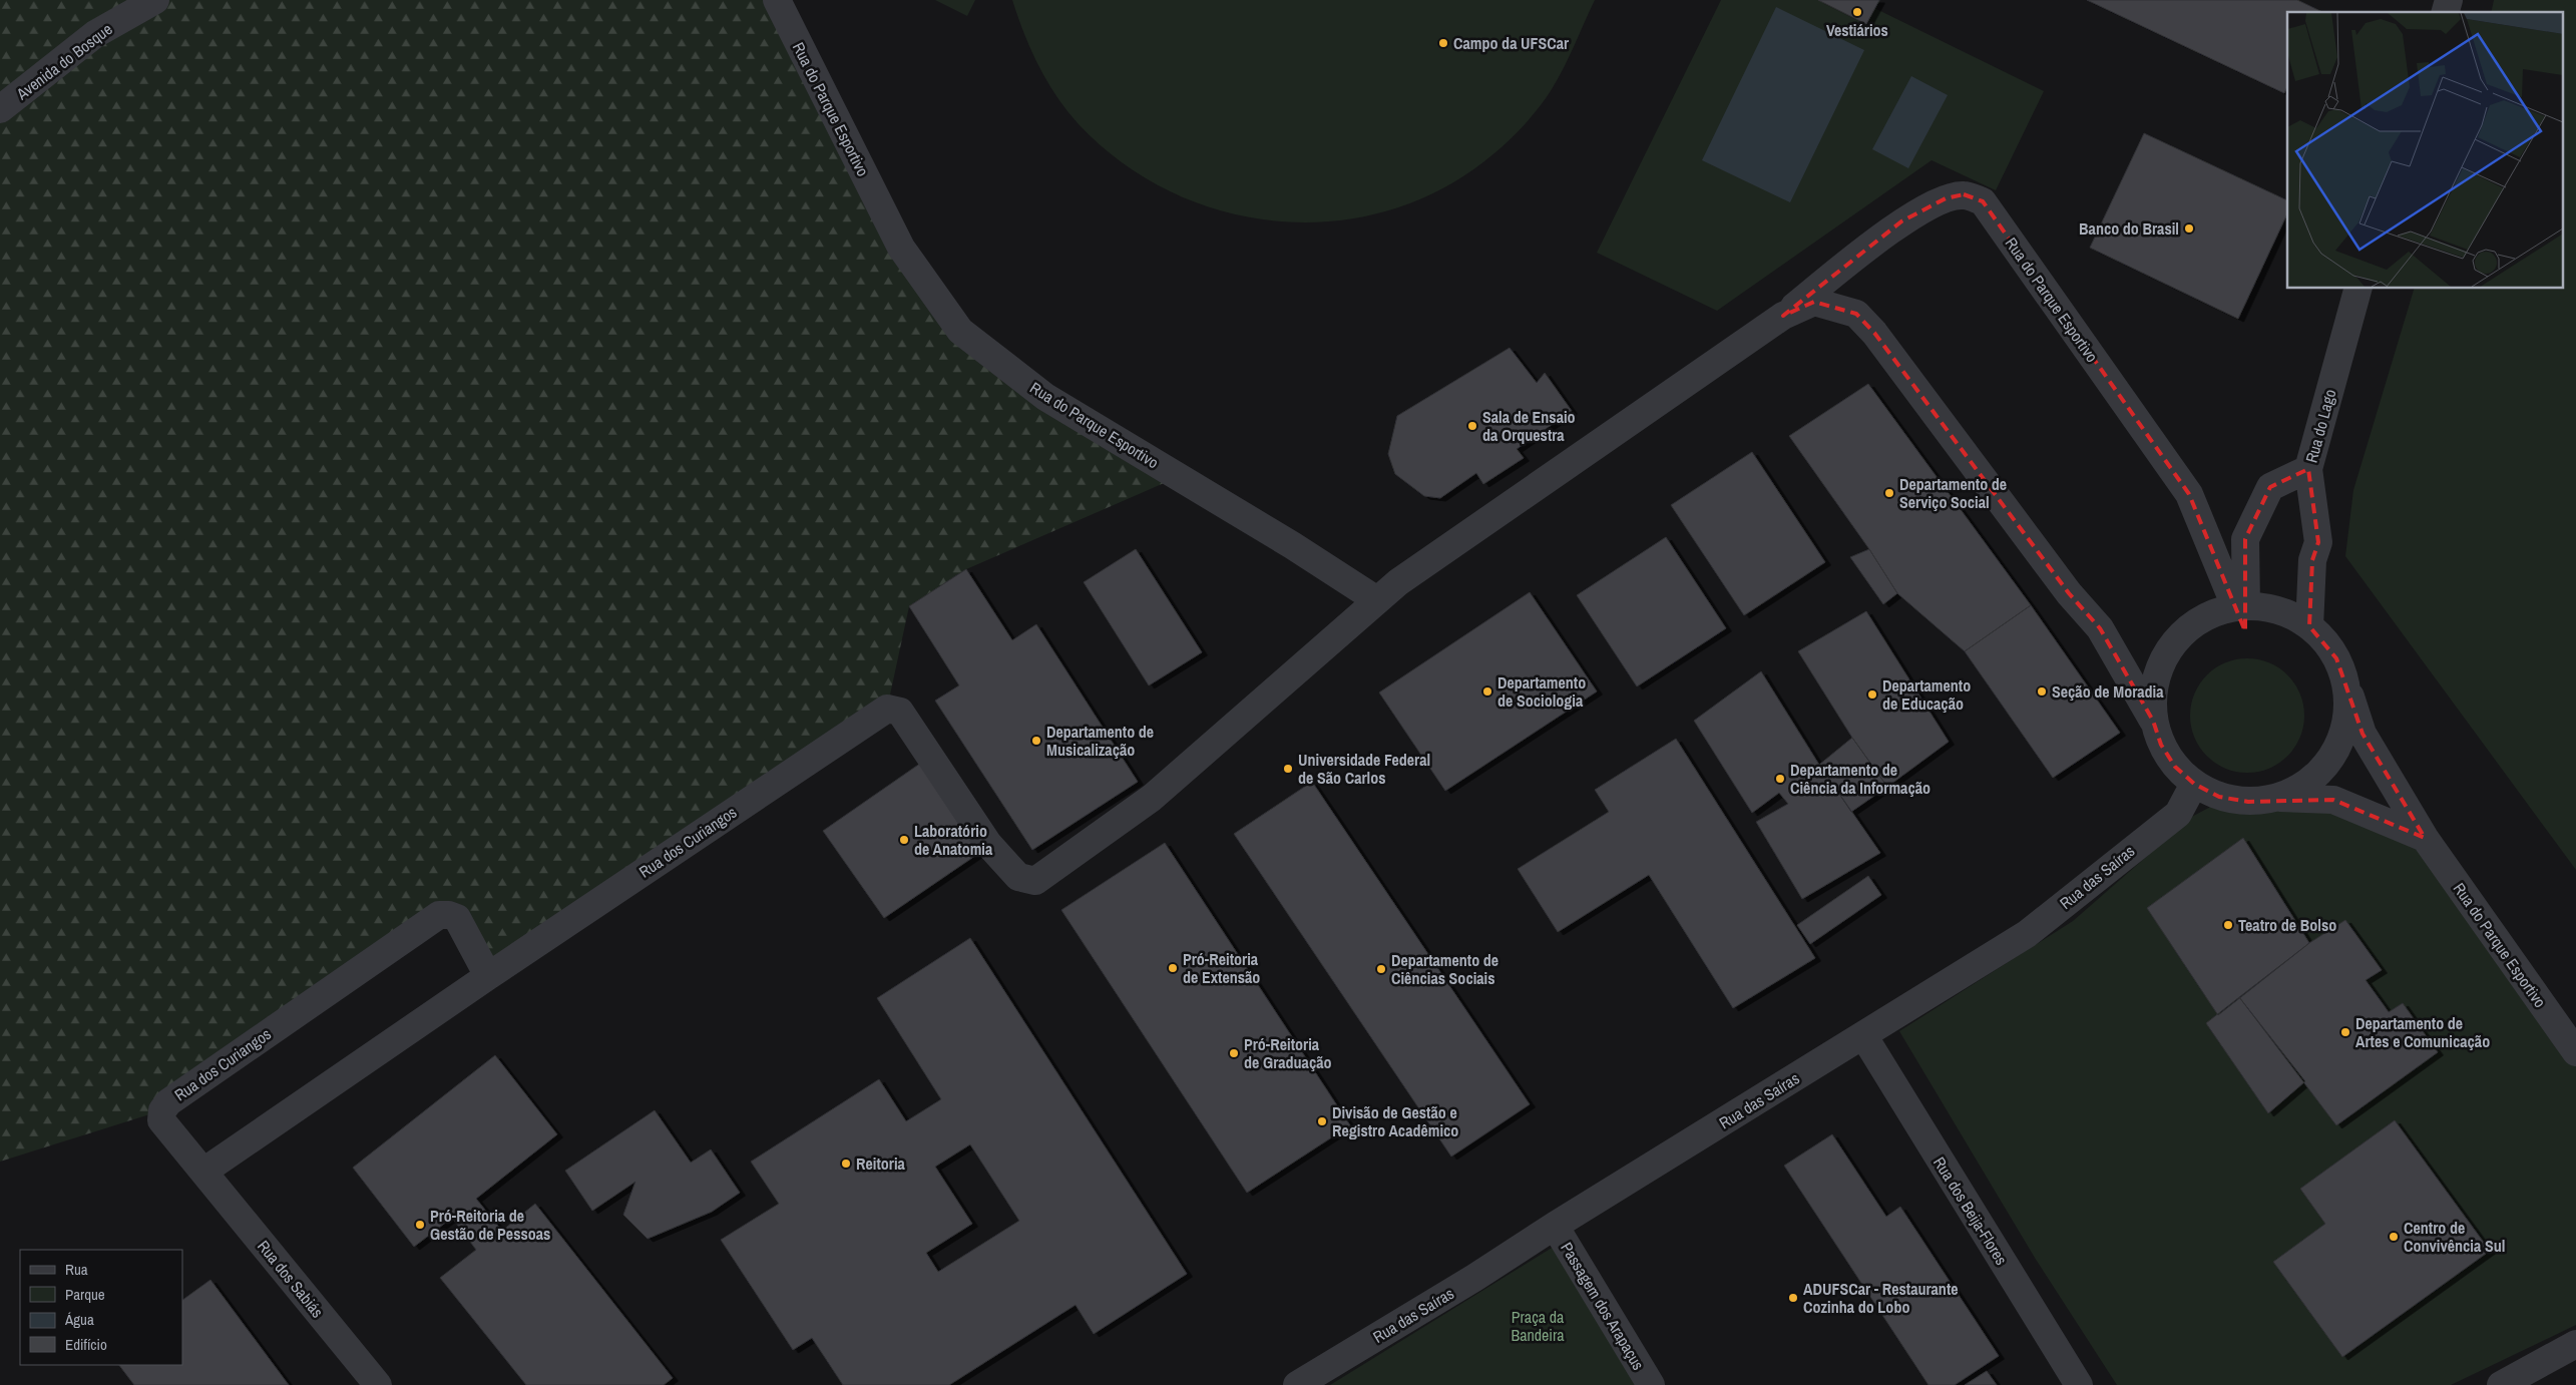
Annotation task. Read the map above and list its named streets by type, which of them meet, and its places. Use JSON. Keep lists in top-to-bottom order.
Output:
{
  "streets": {
    "street": [
      "Avenida do Bosque",
      "Rua do Parque Esportivo",
      "Rua do Lago",
      "Rua dos Curiangos",
      "Rua das Saíras",
      "Rua dos Beija-Flores",
      "Rua dos Sabiás",
      "Passagem dos Arapaçus"
    ]
  },
  "crossings": [
    ["Rua do Parque Esportivo", "Rua do Lago"],
    ["Rua do Parque Esportivo", "Rua dos Curiangos"],
    ["Rua dos Curiangos", "Rua dos Sabiás"],
    ["Rua das Saíras", "Rua dos Beija-Flores"],
    ["Rua das Saíras", "Passagem dos Arapaçus"]
  ],
  "parks": ["Praça da Bandeira"],
  "places": [
    "Vestiários",
    "Campo da UFSCar",
    "Banco do Brasil",
    "Sala de Ensaio da Orquestra",
    "Departamento de Serviço Social",
    "Departamento de Sociologia",
    "Seção de Moradia",
    "Departamento de Educação",
    "Departamento de Musicalização",
    "Universidade Federal de São Carlos",
    "Departamento de Ciência da Informação",
    "Laboratório de Anatomia",
    "Teatro de Bolso",
    "Pró-Reitoria de Extensão",
    "Departamento de Ciências Sociais",
    "Departamento de Artes e Comunicação",
    "Pró-Reitoria de Graduação",
    "Divisão de Gestão e Registro Acadêmico",
    "Reitoria",
    "Pró-Reitoria de Gestão de Pessoas",
    "Centro de Convivência Sul",
    "ADUFSCar - Restaurante Cozinha do Lobo"
  ],
  "legend": [
    "Rua",
    "Parque",
    "Água",
    "Edifício"
  ]
}
